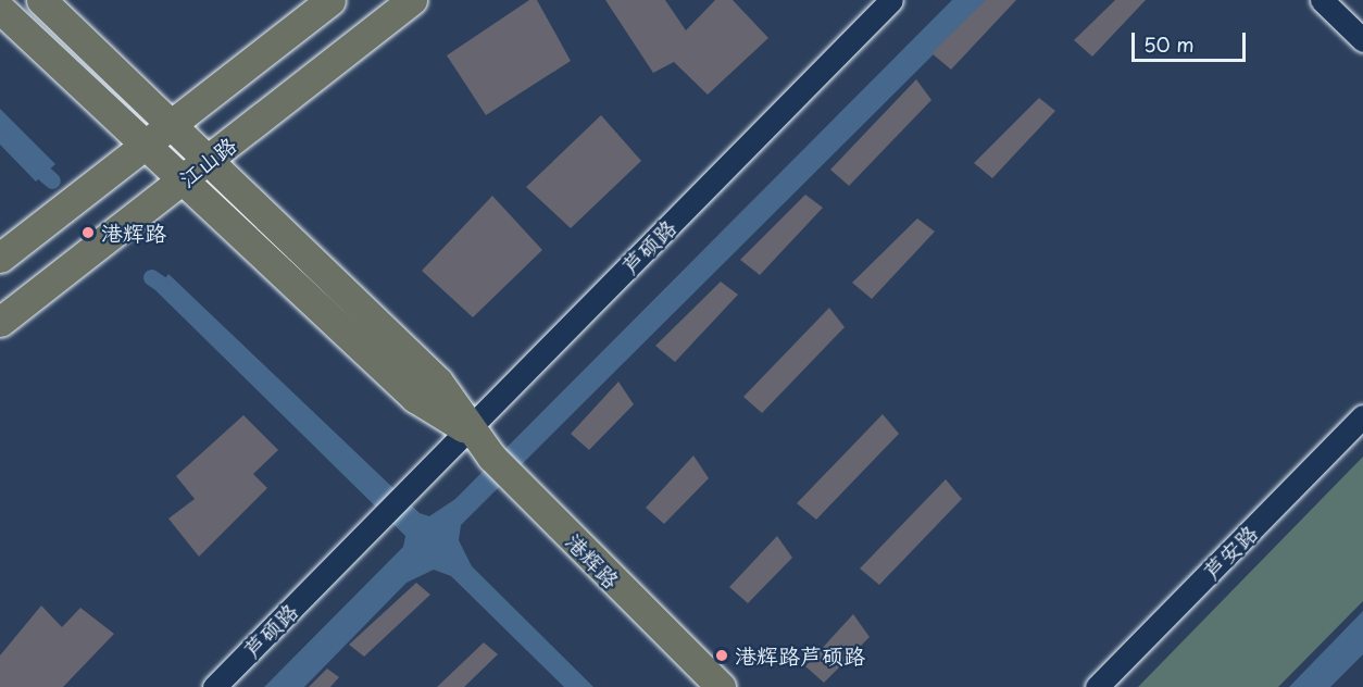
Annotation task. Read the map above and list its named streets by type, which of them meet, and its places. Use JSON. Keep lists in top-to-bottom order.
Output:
{
  "streets": {
    "main road": ["江山路", "港辉路"],
    "street": ["芦硕路", "芦安路"]
  },
  "crossings": [
    ["江山路", "港辉路"],
    ["芦硕路", "港辉路"]
  ],
  "places": ["港辉路", "港辉路芦硕路"],
  "scale_bar": "50 m"
}
